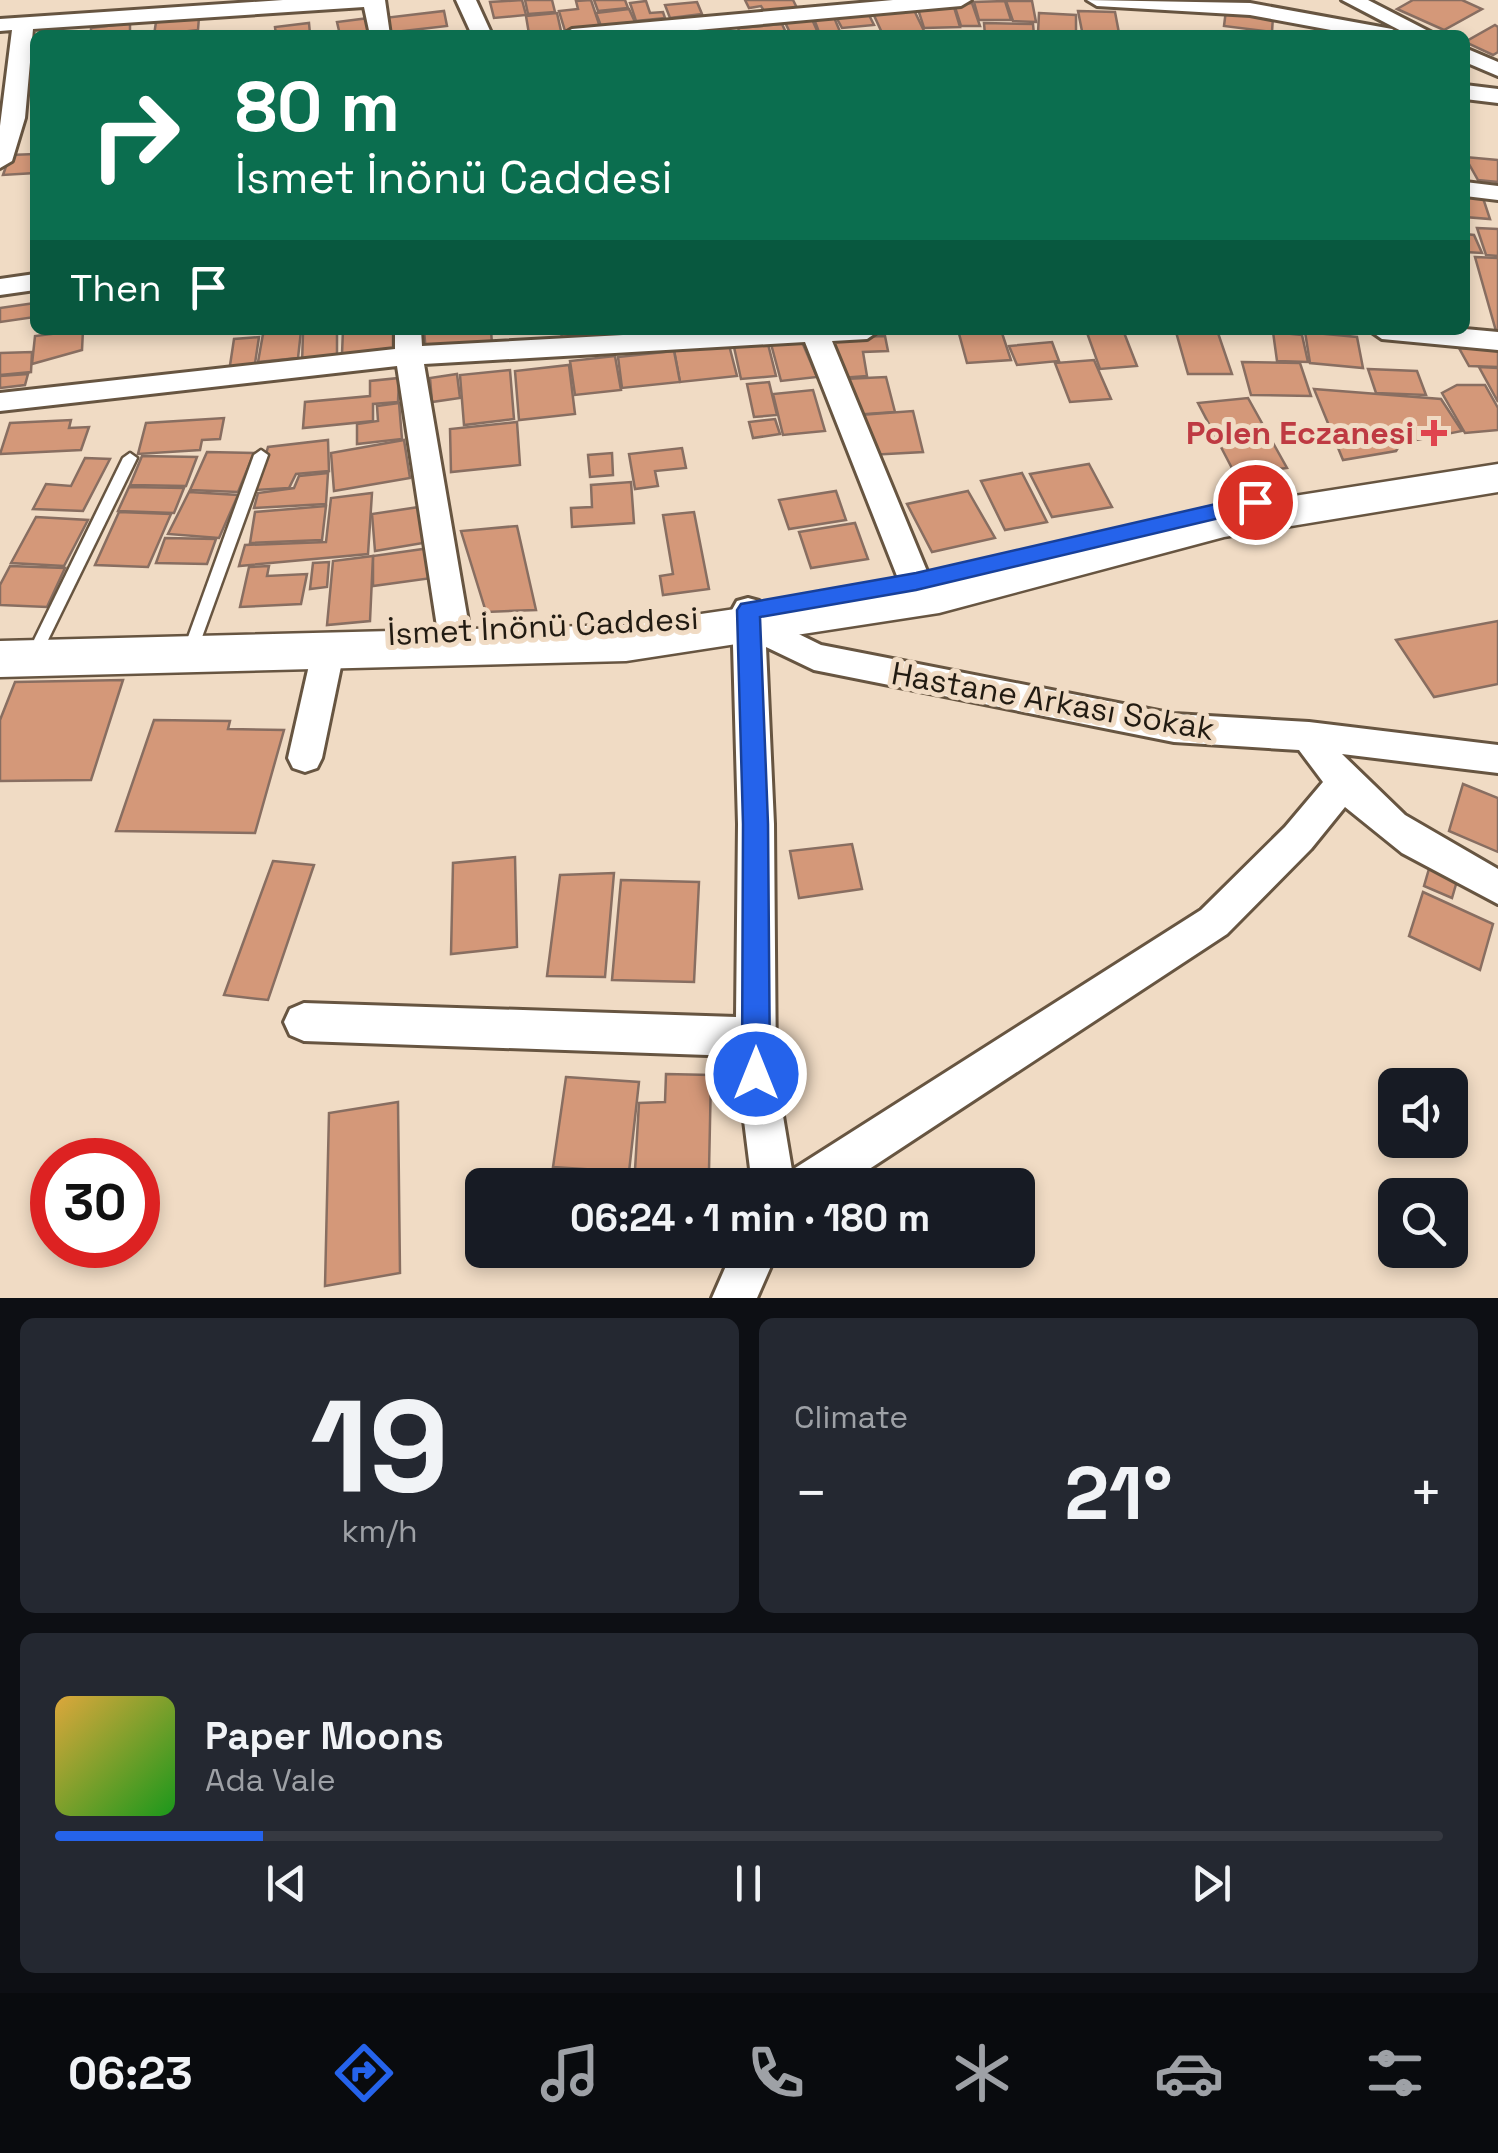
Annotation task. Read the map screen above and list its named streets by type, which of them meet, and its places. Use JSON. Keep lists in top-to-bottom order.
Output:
{
  "streets": {
    "street": ["İsmet İnönü Caddesi", "Hastane Arkası Sokak"]
  },
  "crossings": [
    ["İsmet İnönü Caddesi", "Hastane Arkası Sokak"]
  ],
  "places": {
    "health": ["Polen Eczanesi"]
  },
  "page": {
    "turn": ["80 m", "İsmet İnönü Caddesi"],
    "then": "Then",
    "limit": "30",
    "trip": "06:24 · 1 min · 180 m",
    "tile": [
      ["19", "km/h"],
      "Climate"
    ],
    "heat": ["−", "21°", "+"],
    "song": ["Paper Moons", "Ada Vale"],
    "tabs": "06:23"
  }
}
